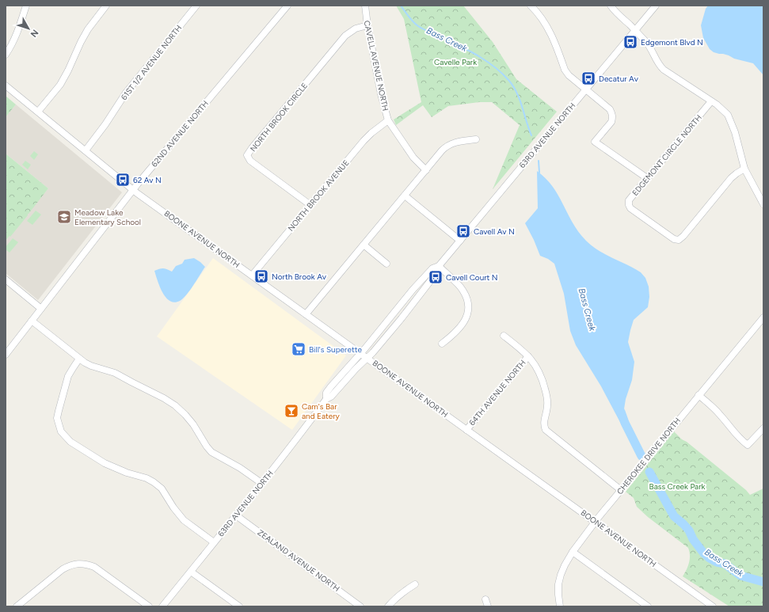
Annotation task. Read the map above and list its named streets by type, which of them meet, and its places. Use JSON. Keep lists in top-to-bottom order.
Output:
{
  "streets": {
    "street": [
      "61ST 1/2 AVENUE NORTH",
      "CAVELL AVENUE NORTH",
      "NORTH BROOK CIRCLE",
      "62ND AVENUE NORTH",
      "63RD AVENUE NORTH",
      "EDGEMONT CIRCLE NORTH",
      "NORTH BROOK AVENUE",
      "BOONE AVENUE NORTH",
      "64TH AVENUE NORTH",
      "CHEROKEE DRIVE NORTH",
      "ZEALAND AVENUE NORTH"
    ]
  },
  "crossings": [
    ["61ST 1/2 AVENUE NORTH", "BOONE AVENUE NORTH"],
    ["CAVELL AVENUE NORTH", "NORTH BROOK CIRCLE"],
    ["CAVELL AVENUE NORTH", "NORTH BROOK AVENUE"],
    ["NORTH BROOK CIRCLE", "NORTH BROOK AVENUE"],
    ["62ND AVENUE NORTH", "BOONE AVENUE NORTH"],
    ["63RD AVENUE NORTH", "BOONE AVENUE NORTH"],
    ["63RD AVENUE NORTH", "ZEALAND AVENUE NORTH"],
    ["NORTH BROOK AVENUE", "BOONE AVENUE NORTH"],
    ["BOONE AVENUE NORTH", "64TH AVENUE NORTH"],
    ["BOONE AVENUE NORTH", "CHEROKEE DRIVE NORTH"]
  ],
  "water": ["Bass Creek"],
  "parks": ["Cavelle Park", "Bass Creek Park"],
  "places": {
    "bus stop": [
      "Edgemont Blvd N",
      "Decatur Av",
      "62 Av N",
      "Cavell Av N",
      "North Brook Av",
      "Cavell Court N"
    ],
    "school or university": ["Meadow Lake Elementary School"],
    "supermarket": ["Bill's Superette"],
    "bar": ["Cam's Bar and Eatery"]
  },
  "north": "bottom right"
}
